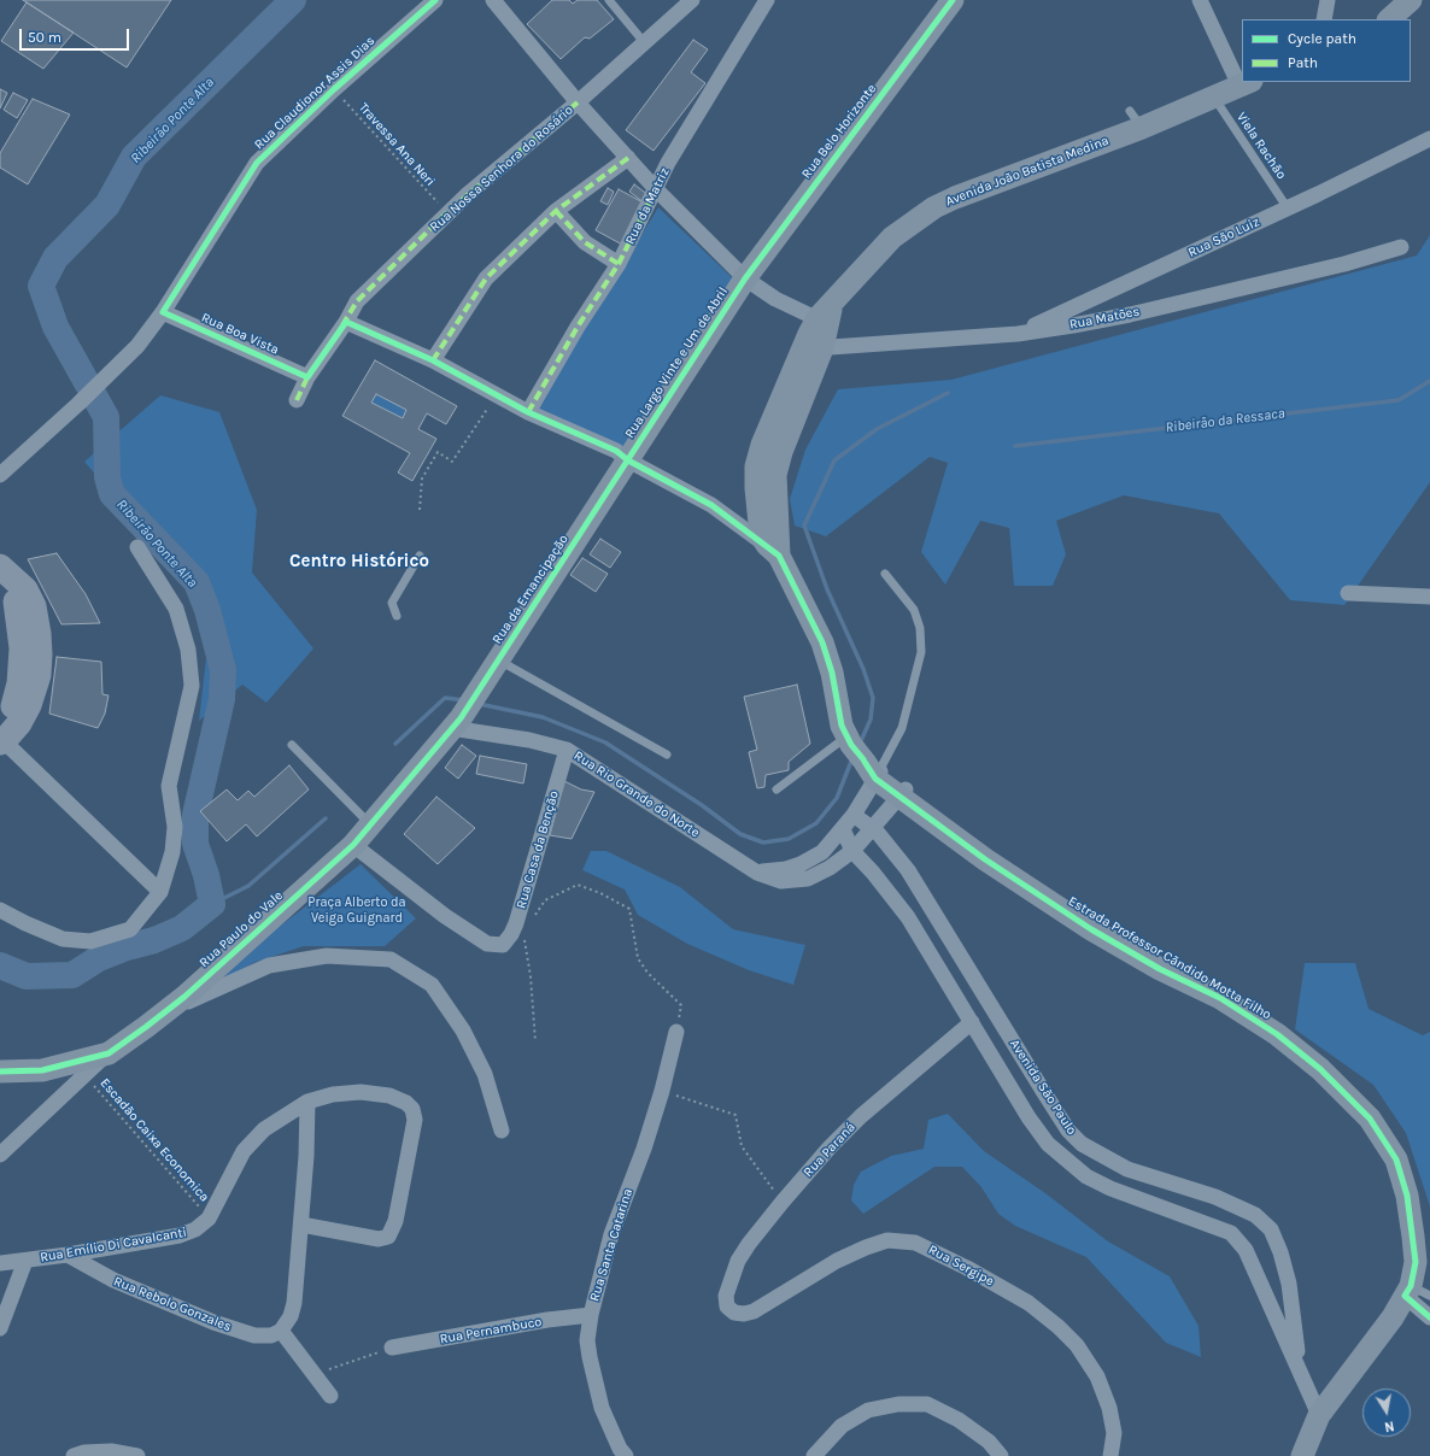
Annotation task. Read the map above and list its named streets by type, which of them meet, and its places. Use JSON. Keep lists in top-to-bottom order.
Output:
{
  "streets": {
    "main road": [
      "Rua Belo Horizonte",
      "Avenida João Batista Medina",
      "Rua Largo Vinte e Um de Abril",
      "Rua da Emancipação",
      "Rua Paulo do Vale",
      "Estrada Professor Cãndido Motta Filho"
    ],
    "street": [
      "Rua Claudionor Assis Dias",
      "Rua Nossa Senhora do Rosário",
      "Rua da Matriz",
      "Rua São Luiz",
      "Rua Matões",
      "Rua Boa Vista",
      "Rua Rio Grande do Norte",
      "Rua Casa da Benção",
      "Avenida São Paulo",
      "Rua Paraná",
      "Rua Emílio Di Cavalcanti",
      "Rua Santa Catarina",
      "Rua Sergipe",
      "Rua Rebolo Gonzales",
      "Rua Pernambuco"
    ],
    "lane": ["Viela Rachão"],
    "path": ["Travessa Ana Neri", "Escadão Caixa Economica"]
  },
  "crossings": [
    ["Rua Claudionor Assis Dias", "Travessa Ana Neri"],
    ["Rua Claudionor Assis Dias", "Rua Boa Vista"],
    ["Rua Belo Horizonte", "Rua Largo Vinte e Um de Abril"],
    ["Travessa Ana Neri", "Rua Nossa Senhora do Rosário"],
    ["Viela Rachão", "Avenida João Batista Medina"],
    ["Viela Rachão", "Rua São Luiz"],
    ["Rua Nossa Senhora do Rosário", "Rua Boa Vista"],
    ["Avenida João Batista Medina", "Rua Matões"],
    ["Avenida João Batista Medina", "Estrada Professor Cãndido Motta Filho"],
    ["Rua São Luiz", "Rua Matões"],
    ["Rua Largo Vinte e Um de Abril", "Rua da Emancipação"],
    ["Rua da Emancipação", "Rua Rio Grande do Norte"],
    ["Rua da Emancipação", "Rua Paulo do Vale"],
    ["Rua Rio Grande do Norte", "Rua Casa da Benção"],
    ["Rua Rio Grande do Norte", "Rua Paulo do Vale"],
    ["Rua Rio Grande do Norte", "Estrada Professor Cãndido Motta Filho"],
    ["Rua Rio Grande do Norte", "Avenida São Paulo"],
    ["Rua Casa da Benção", "Rua Paulo do Vale"],
    ["Estrada Professor Cãndido Motta Filho", "Avenida São Paulo"],
    ["Avenida São Paulo", "Rua Paraná"],
    ["Escadão Caixa Economica", "Rua Emílio Di Cavalcanti"],
    ["Rua Paraná", "Rua Sergipe"],
    ["Rua Emílio Di Cavalcanti", "Rua Rebolo Gonzales"],
    ["Rua Santa Catarina", "Rua Pernambuco"]
  ],
  "districts": ["Centro Histórico"],
  "water": ["Ribeirão Ponte Alta", "Ribeirão da Ressaca"],
  "parks": ["Praça Alberto da Veiga Guignard"],
  "legend": ["Cycle path", "Path"],
  "scale_bar": "50 m",
  "north": "bottom"
}
